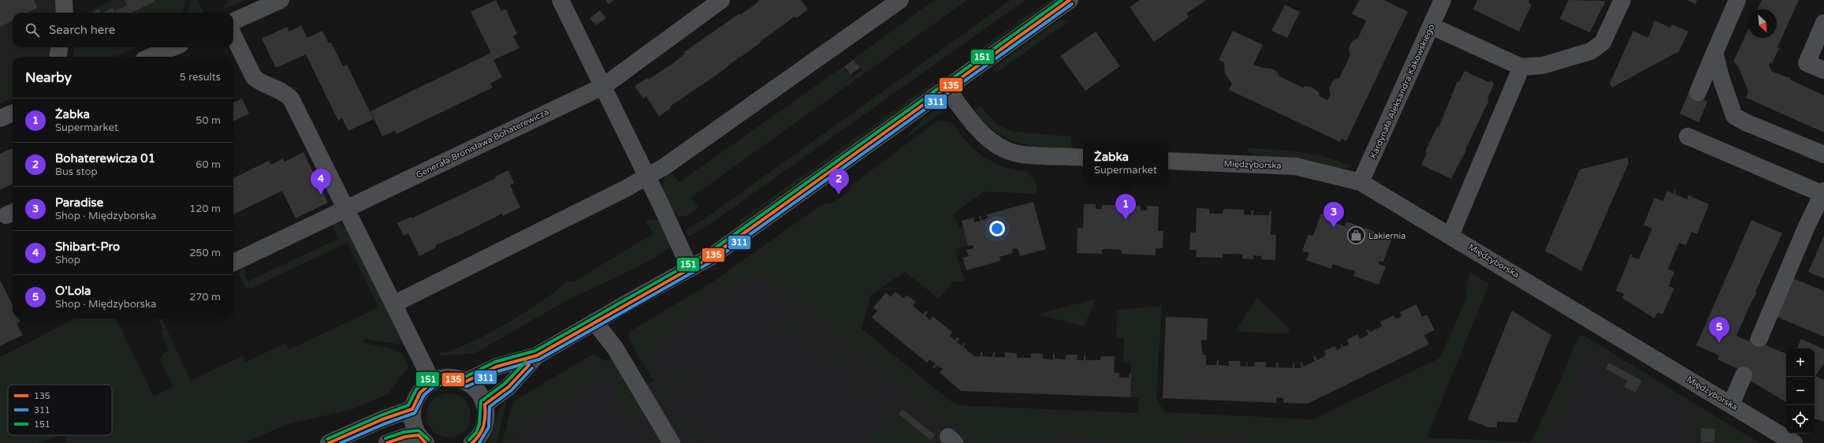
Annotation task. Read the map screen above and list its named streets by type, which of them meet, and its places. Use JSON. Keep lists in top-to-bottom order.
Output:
{
  "streets": {
    "street": ["Kardynała Aleksandra Kakowskiego", "Generała Bronisława Bohaterewicza", "Międzyborska"]
  },
  "crossings": [
    ["Kardynała Aleksandra Kakowskiego", "Międzyborska"]
  ],
  "places": {
    "shop": ["Lakiernia"]
  },
  "lines": ["transit line 135", "transit line 151", "transit line 311"],
  "legend": ["135", "311", "151"],
  "north": "bottom right",
  "page": {
    "search": "Search here",
    "heading": ["Nearby", "5 results"],
    "list": [
      {
        "mark": "1",
        "name": "Żabka",
        "note": "Supermarket",
        "value": "50 m"
      },
      {
        "mark": "2",
        "name": "Bohaterewicza 01",
        "note": "Bus stop",
        "value": "60 m"
      },
      {
        "mark": "3",
        "name": "Paradise",
        "note": "Shop · Międzyborska",
        "value": "120 m"
      },
      {
        "mark": "4",
        "name": "Shibart-Pro",
        "note": "Shop",
        "value": "250 m"
      },
      {
        "mark": "5",
        "name": "O'Lola",
        "note": "Shop · Międzyborska",
        "value": "270 m"
      }
    ],
    "popup": ["Żabka", "Supermarket"],
    "pins": [
      "2",
      "4",
      "1",
      "3",
      "5"
    ],
    "map_buttons": ["+", "−"]
  }
}
